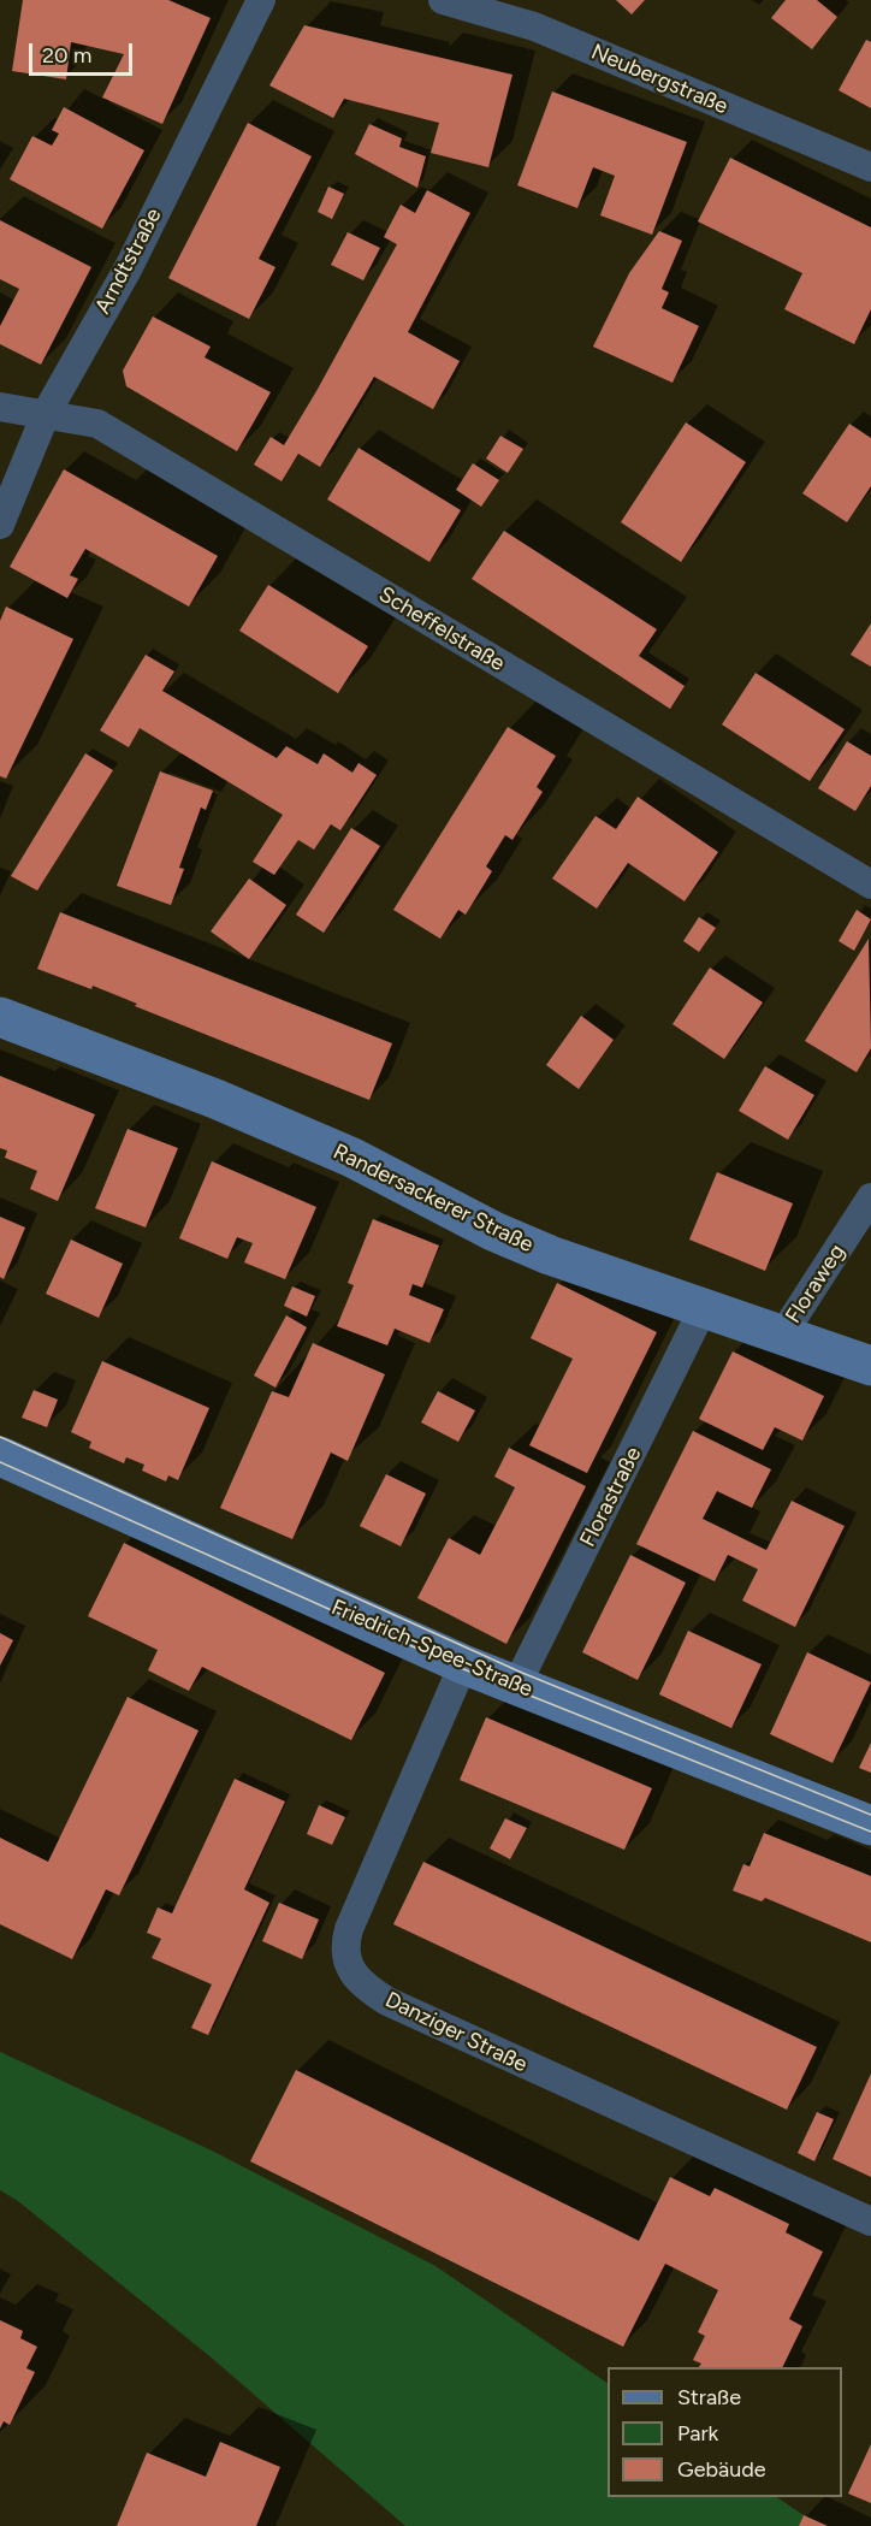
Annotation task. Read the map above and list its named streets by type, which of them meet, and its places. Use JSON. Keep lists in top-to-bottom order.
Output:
{
  "streets": {
    "street": [
      "Neubergstraße",
      "Arndtstraße",
      "Scheffelstraße",
      "Randersackerer Straße",
      "Floraweg",
      "Florastraße",
      "Friedrich-Spee-Straße",
      "Danziger Straße"
    ]
  },
  "crossings": [
    ["Arndtstraße", "Scheffelstraße"],
    ["Randersackerer Straße", "Floraweg"],
    ["Randersackerer Straße", "Florastraße"],
    ["Florastraße", "Friedrich-Spee-Straße"],
    ["Friedrich-Spee-Straße", "Danziger Straße"]
  ],
  "legend": ["Straße", "Park", "Gebäude"],
  "scale_bar": "20 m"
}
